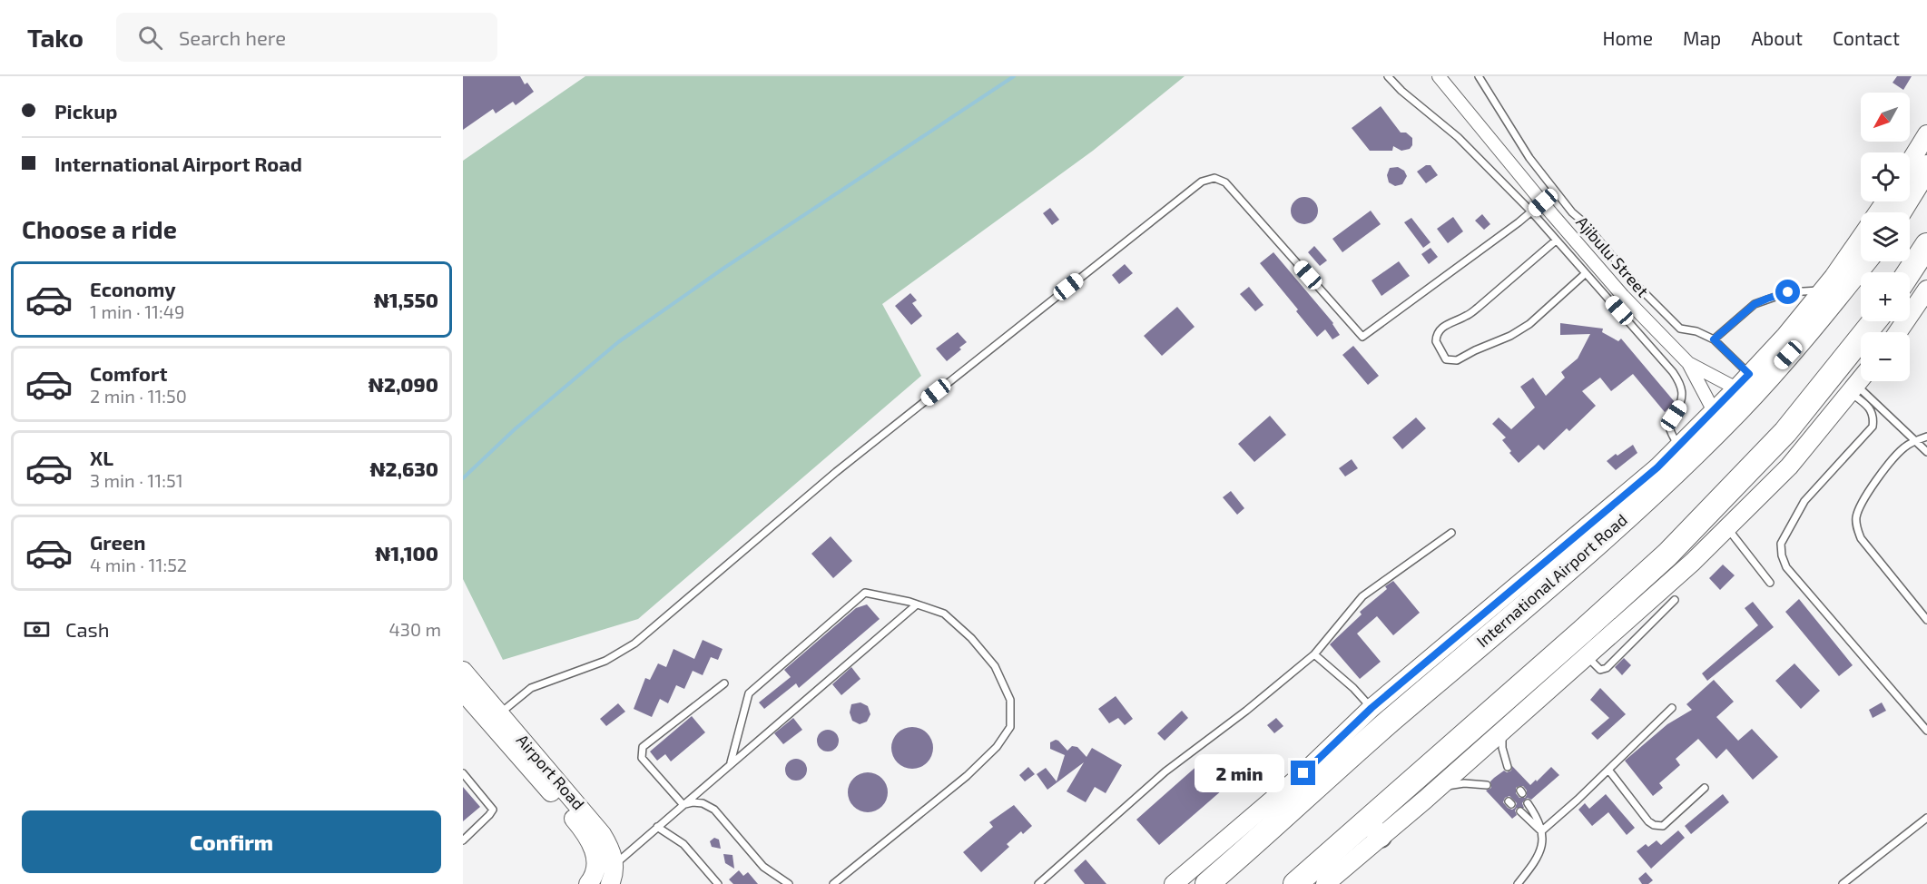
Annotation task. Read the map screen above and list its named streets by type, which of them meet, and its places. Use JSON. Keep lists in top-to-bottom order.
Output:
{
  "streets": {
    "highway": ["International Airport Road"],
    "main road": ["Airport Road"],
    "street": ["Ajibulu Street"]
  },
  "crossings": [
    ["Ajibulu Street", "International Airport Road"]
  ],
  "north": "bottom left",
  "page": {
    "header": "Tako",
    "search": "Search here",
    "nav": [
      "Home",
      "Map",
      "About",
      "Contact"
    ],
    "banner": ["Pickup", "International Airport Road"],
    "map_buttons": ["+", "−"],
    "heading": "Choose a ride",
    "list": [
      {
        "name": "Economy",
        "note": "1 min · 11:49",
        "value": "₦1,550"
      },
      {
        "name": "Comfort",
        "note": "2 min · 11:50",
        "value": "₦2,090"
      },
      {
        "name": "XL",
        "note": "3 min · 11:51",
        "value": "₦2,630"
      },
      {
        "name": "Green",
        "note": "4 min · 11:52",
        "value": "₦1,100"
      }
    ],
    "pay": ["Cash", "430 m"],
    "bubble": "2 min",
    "buttons": "Confirm"
  }
}
